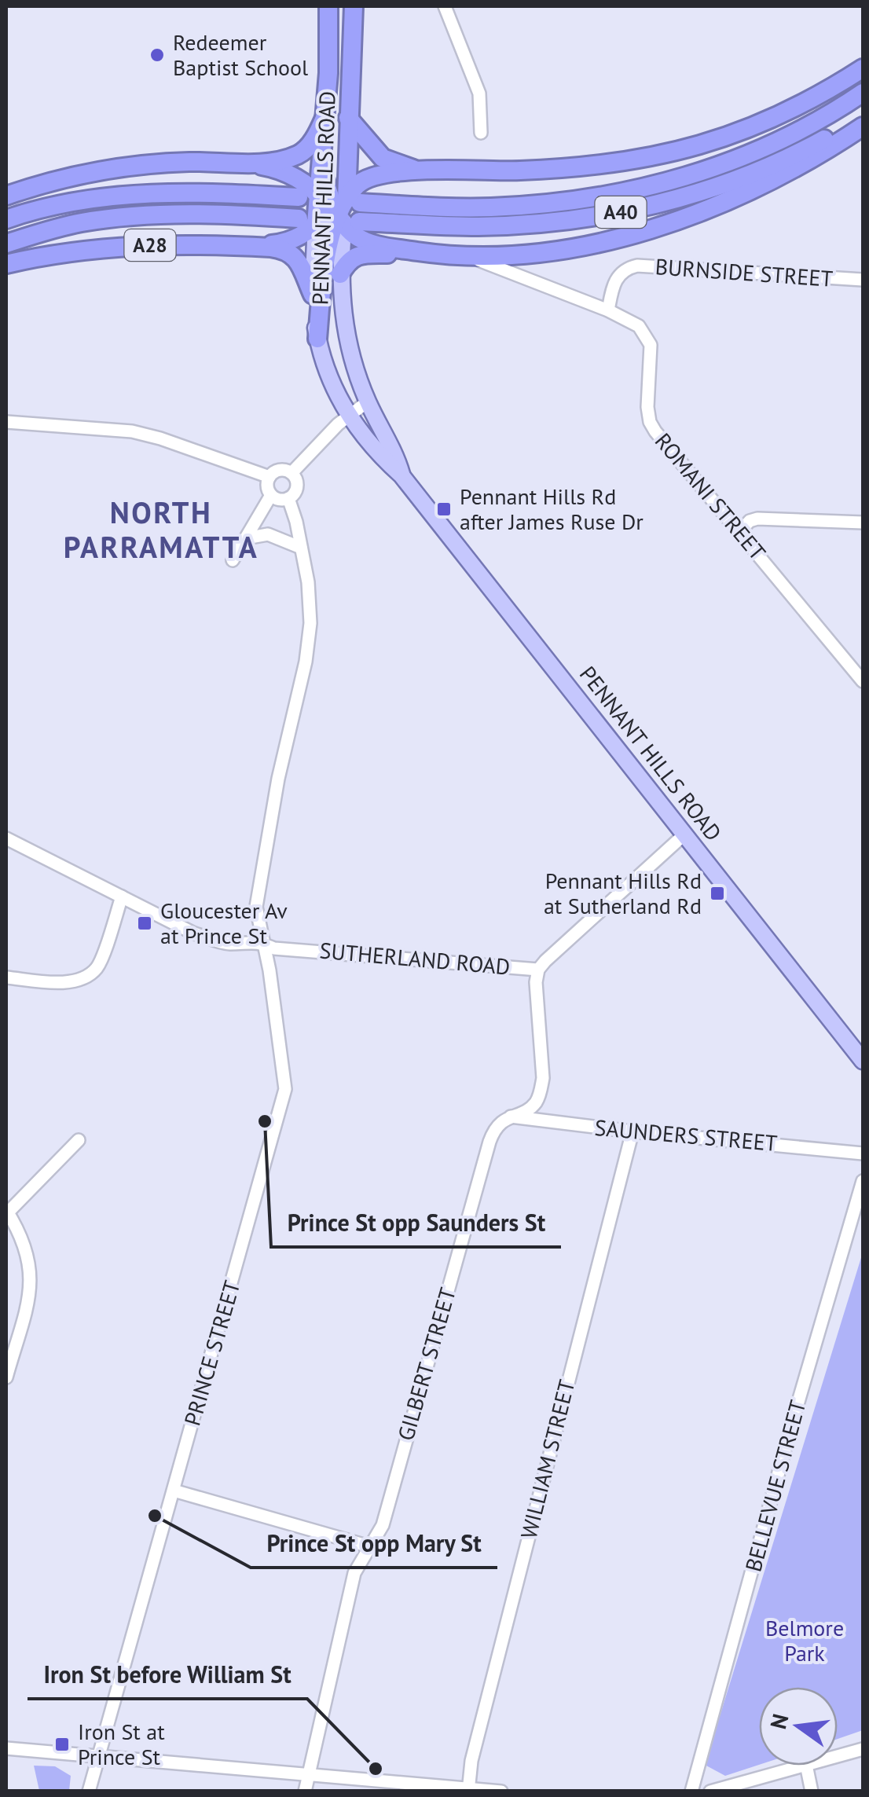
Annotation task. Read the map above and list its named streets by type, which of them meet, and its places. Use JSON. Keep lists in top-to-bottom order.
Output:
{
  "streets": {
    "highway": ["PENNANT HILLS ROAD", "A40", "A28"],
    "street": [
      "BURNSIDE STREET",
      "ROMANI STREET",
      "SUTHERLAND ROAD",
      "SAUNDERS STREET",
      "PRINCE STREET",
      "GILBERT STREET",
      "WILLIAM STREET",
      "BELLEVUE STREET"
    ]
  },
  "crossings": [
    ["PENNANT HILLS ROAD", "A40"],
    ["PENNANT HILLS ROAD", "A28"],
    ["PENNANT HILLS ROAD", "SUTHERLAND ROAD"],
    ["BURNSIDE STREET", "ROMANI STREET"],
    ["SUTHERLAND ROAD", "PRINCE STREET"],
    ["SUTHERLAND ROAD", "GILBERT STREET"],
    ["SAUNDERS STREET", "GILBERT STREET"],
    ["SAUNDERS STREET", "WILLIAM STREET"]
  ],
  "districts": ["NORTH PARRAMATTA"],
  "parks": ["Belmore Park"],
  "places": {
    "other": [
      "Redeemer Baptist School",
      "Prince St opp Saunders St",
      "Prince St opp Mary St",
      "Iron St before William St"
    ],
    "transit": [
      "Pennant Hills Rd after James Ruse Dr",
      "Pennant Hills Rd at Sutherland Rd",
      "Gloucester Av at Prince St",
      "Iron St at Prince St"
    ]
  },
  "north": "left"
}
